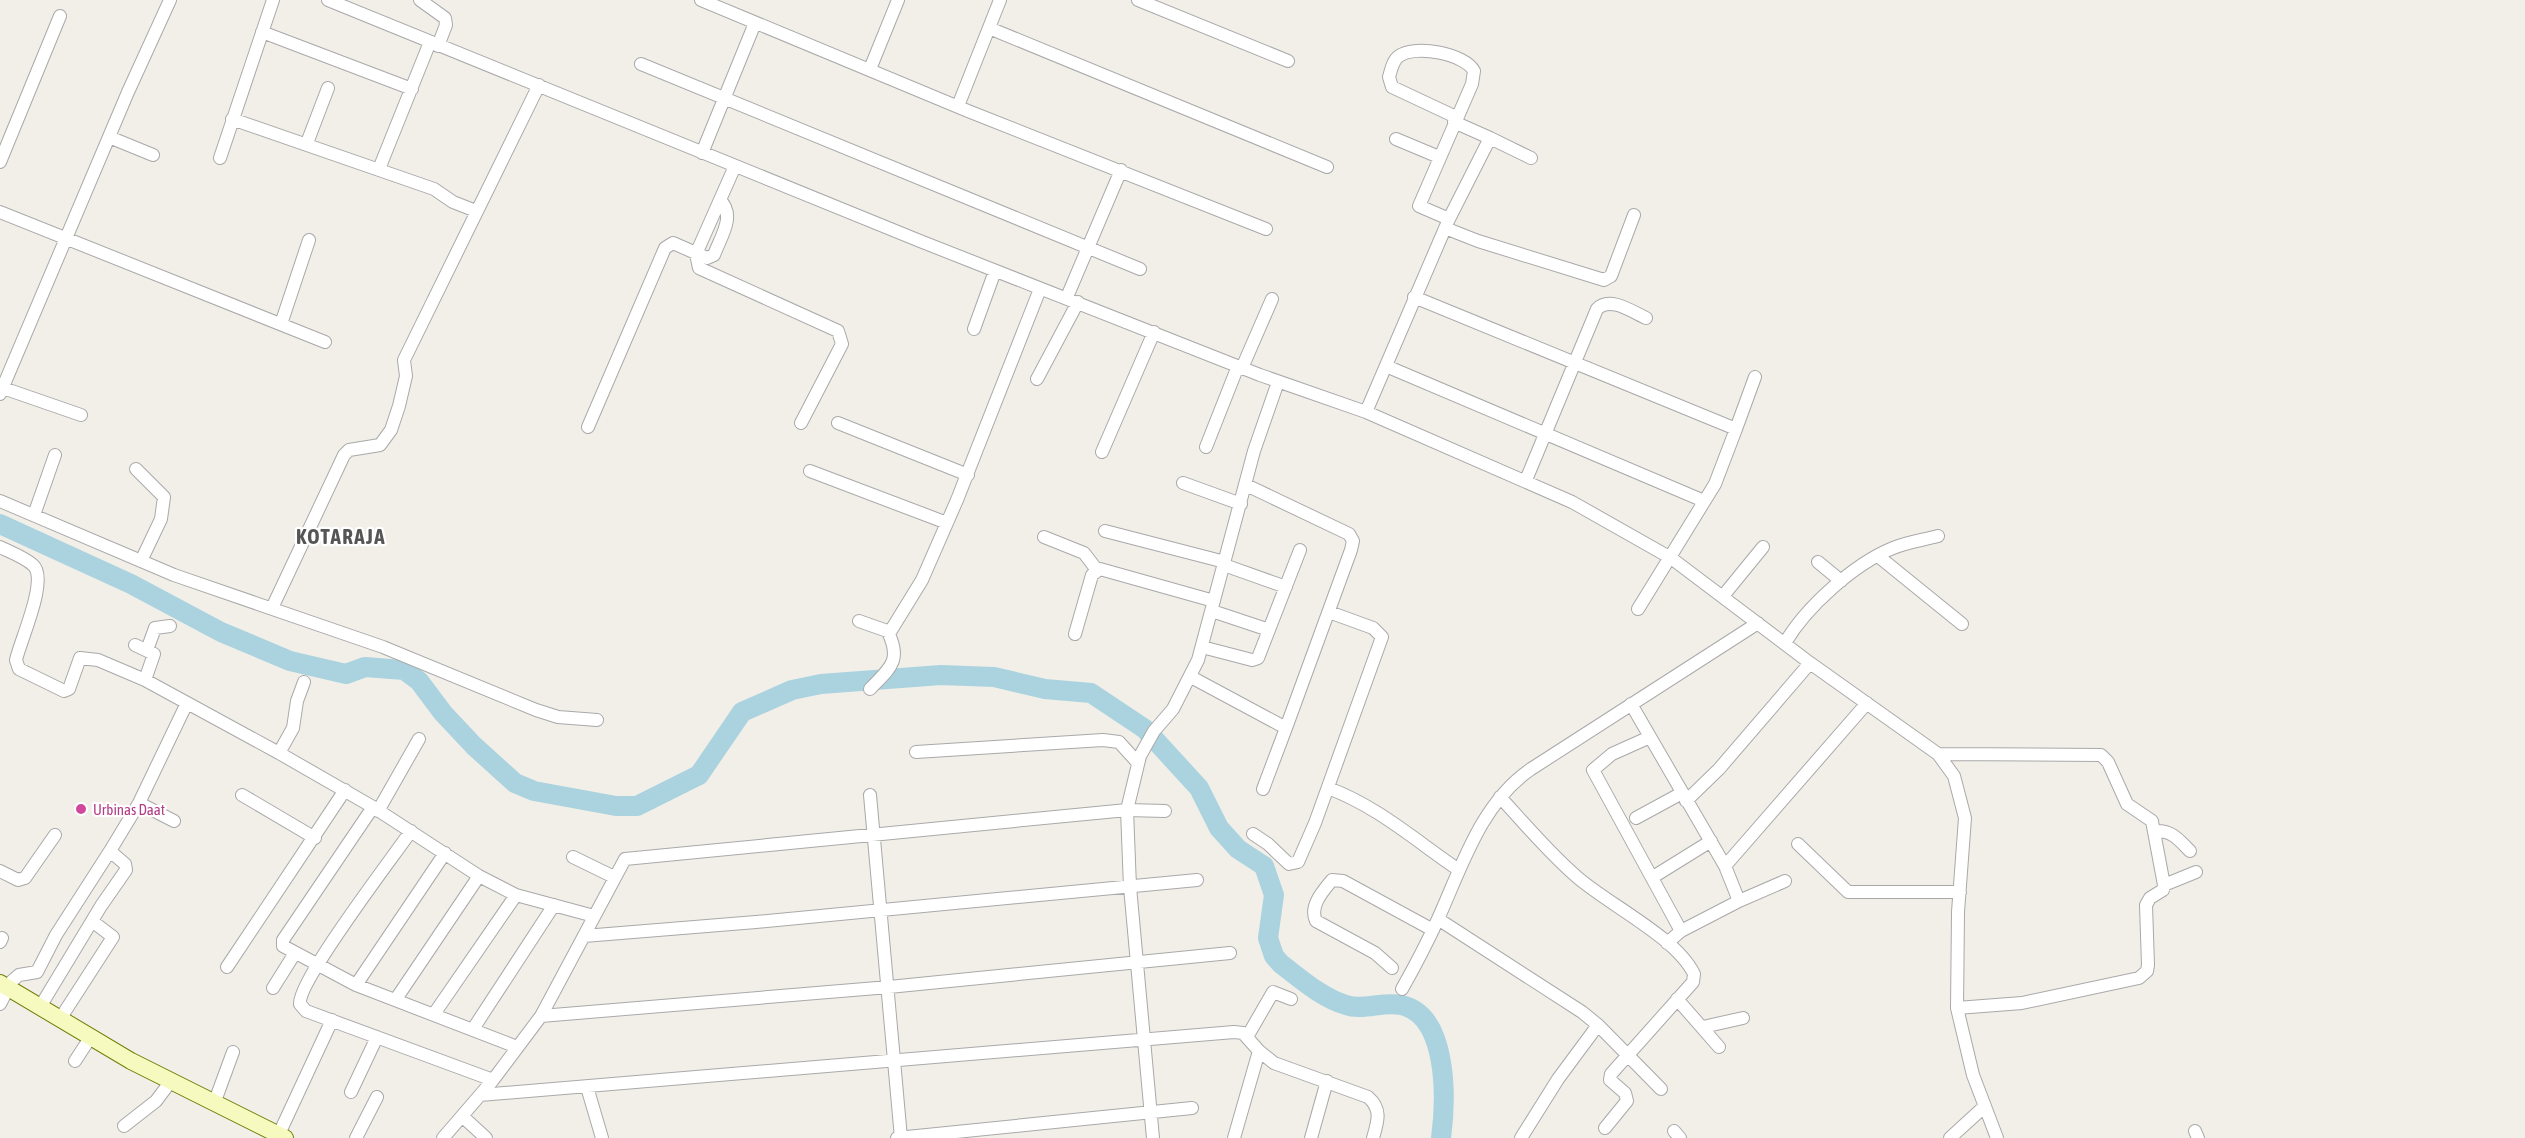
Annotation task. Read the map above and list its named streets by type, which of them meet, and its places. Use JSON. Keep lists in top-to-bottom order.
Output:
{
  "districts": ["KOTARAJA"],
  "places": ["Urbinas Daat"]
}
